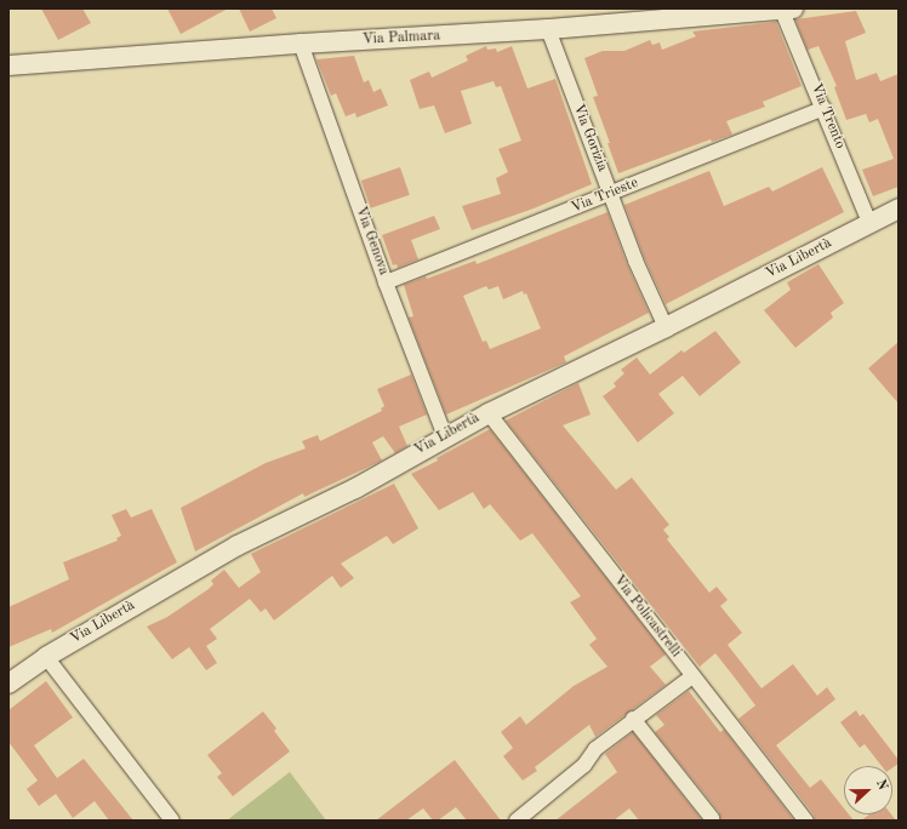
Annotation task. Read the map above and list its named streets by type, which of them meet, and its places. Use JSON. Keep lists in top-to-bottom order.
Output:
{
  "streets": {
    "street": [
      "Via Palmara",
      "Via Trento",
      "Via Gorizia",
      "Via Trieste",
      "Via Genova",
      "Via Libertà",
      "Via Policastrelli"
    ]
  },
  "crossings": [
    ["Via Palmara", "Via Trento"],
    ["Via Palmara", "Via Gorizia"],
    ["Via Palmara", "Via Genova"],
    ["Via Trento", "Via Trieste"],
    ["Via Trento", "Via Libertà"],
    ["Via Gorizia", "Via Trieste"],
    ["Via Gorizia", "Via Libertà"],
    ["Via Trieste", "Via Genova"],
    ["Via Genova", "Via Libertà"],
    ["Via Libertà", "Via Policastrelli"]
  ],
  "north": "right"
}
